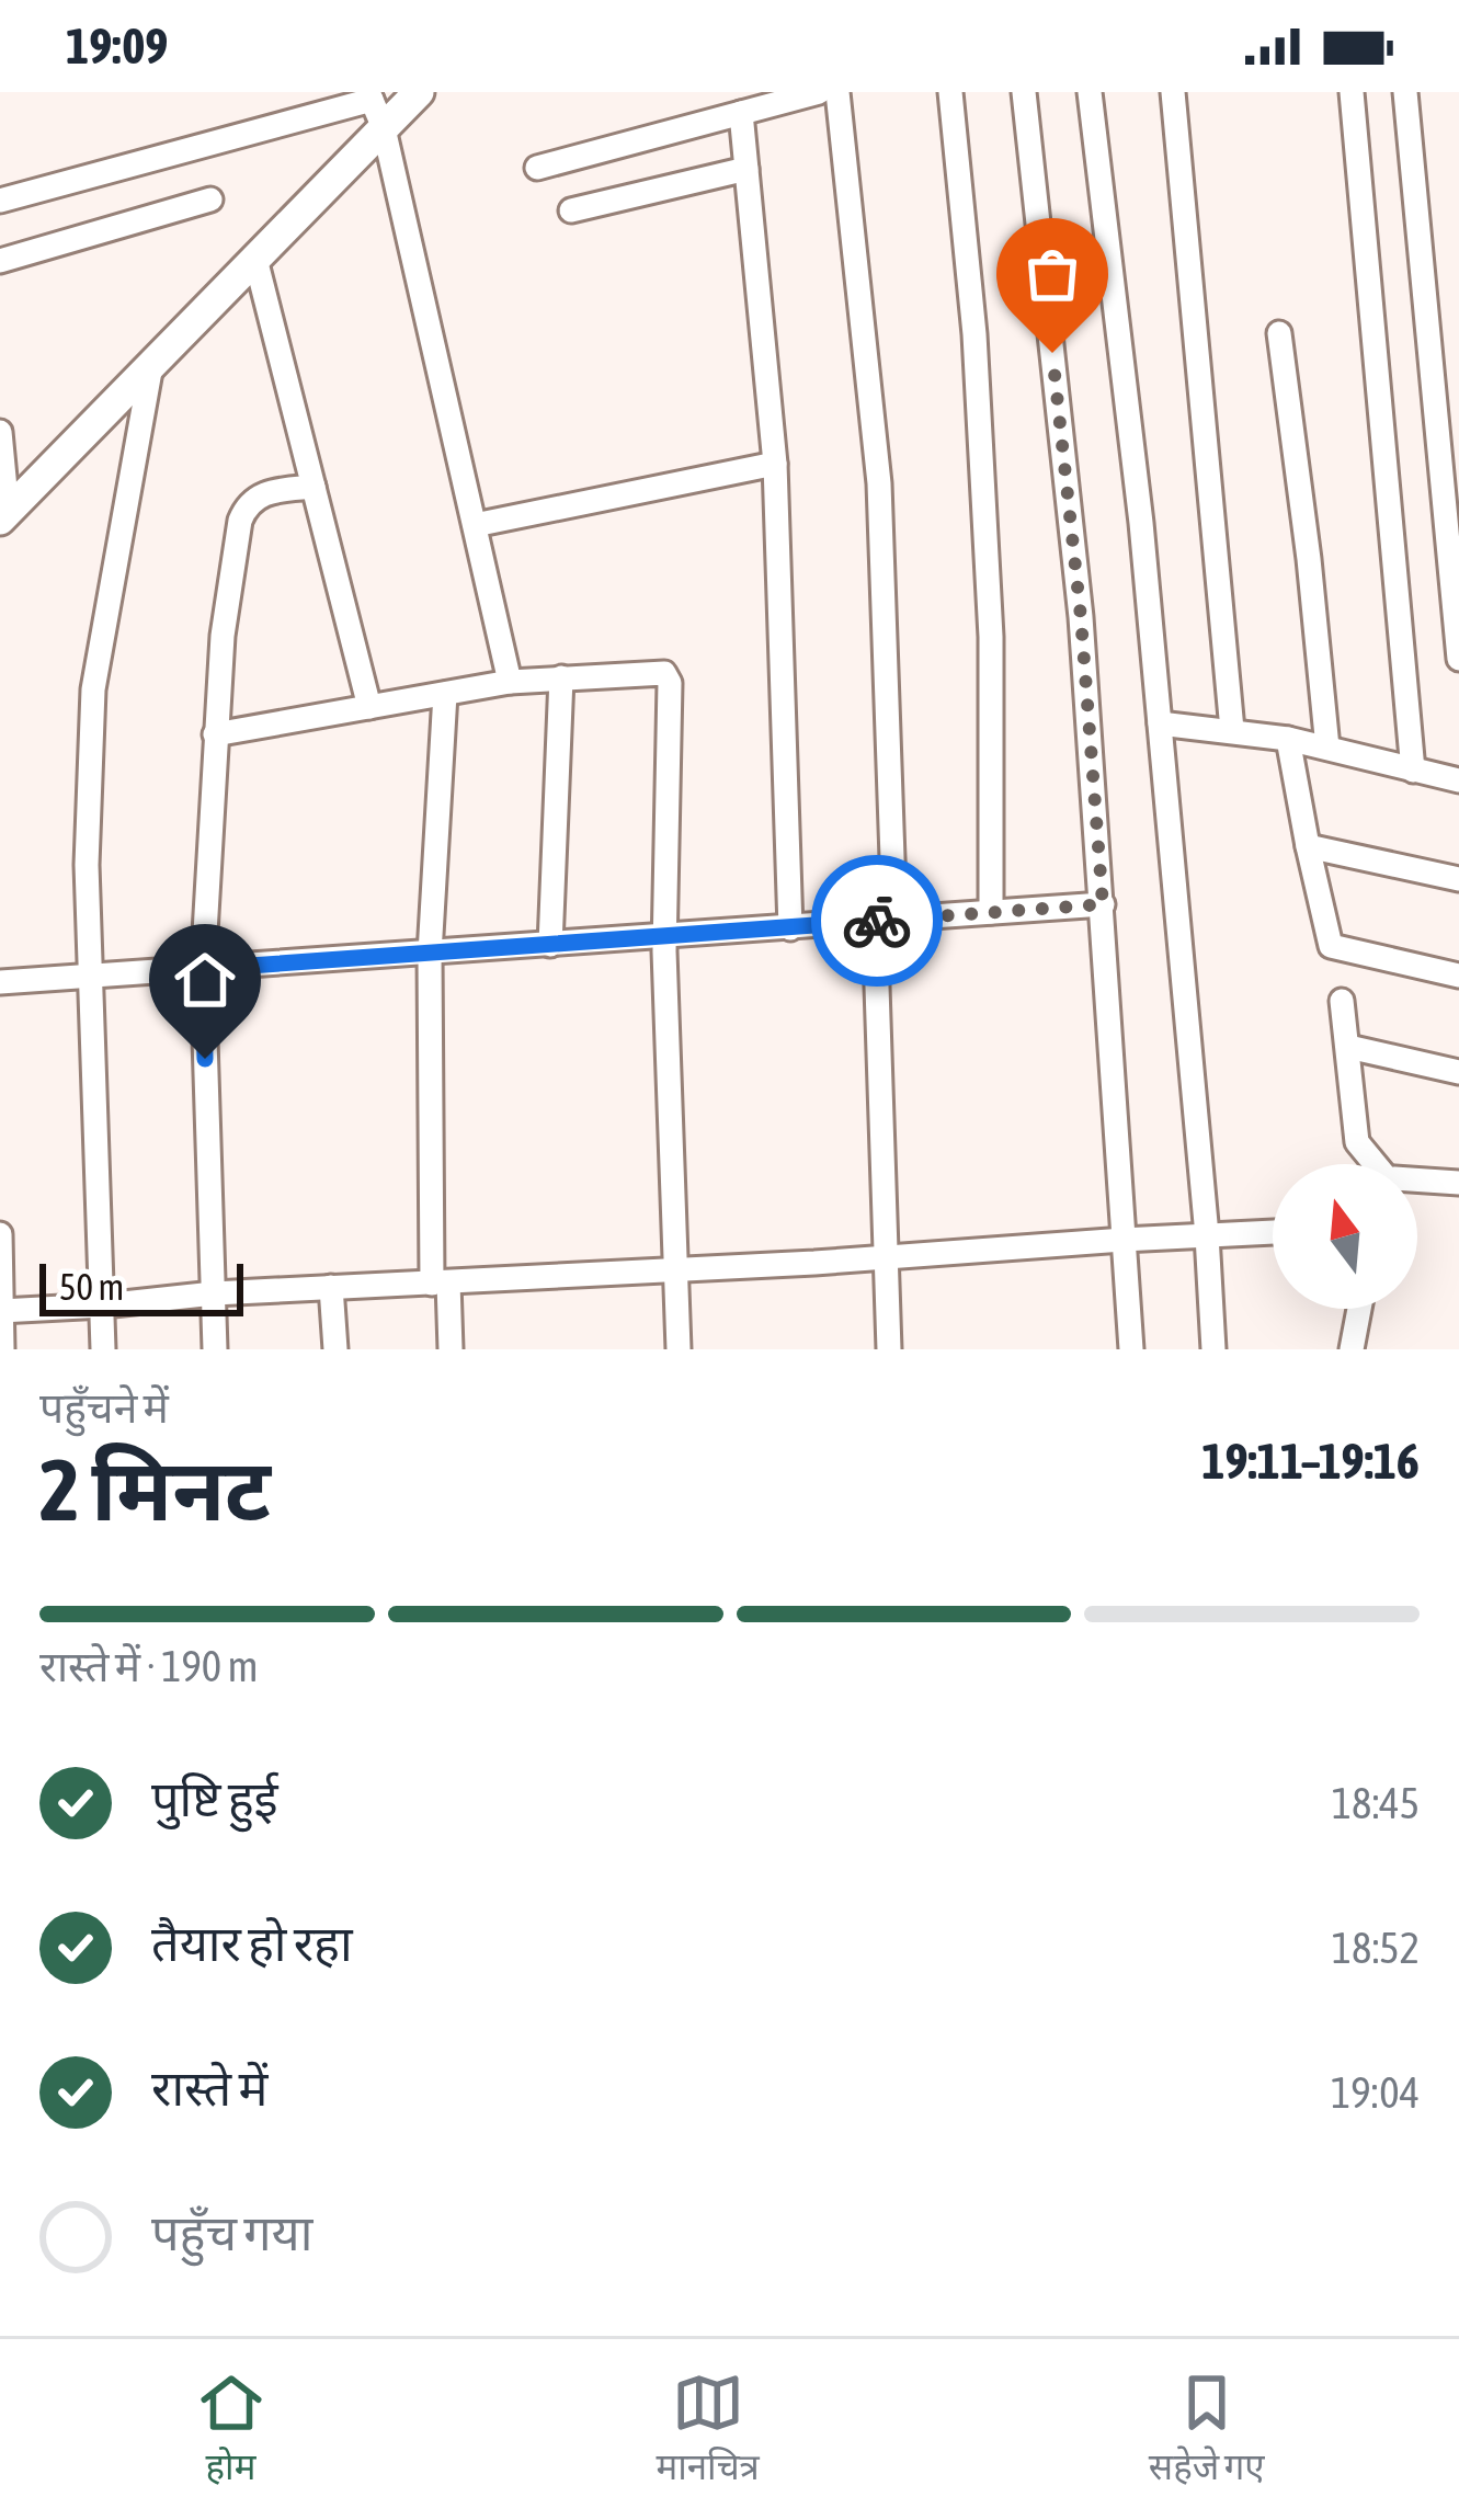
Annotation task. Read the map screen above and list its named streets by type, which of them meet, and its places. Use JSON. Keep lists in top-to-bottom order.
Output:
{
  "scale_bar": "50 m",
  "north": "top",
  "page": {
    "status": "19:09",
    "scale": "50 m",
    "heading": ["2 मिनट", "पहुँचने में", "19:11–19:16"],
    "bar": "रास्ते में · 190 m",
    "list": [
      ["पुष्टि हुई", "18:45"],
      ["तैयार हो रहा", "18:52"],
      ["रास्ते में", "19:04"],
      "पहुँच गया"
    ],
    "tabs": ["होम", "मानचित्र", "सहेजे गए"]
  }
}
